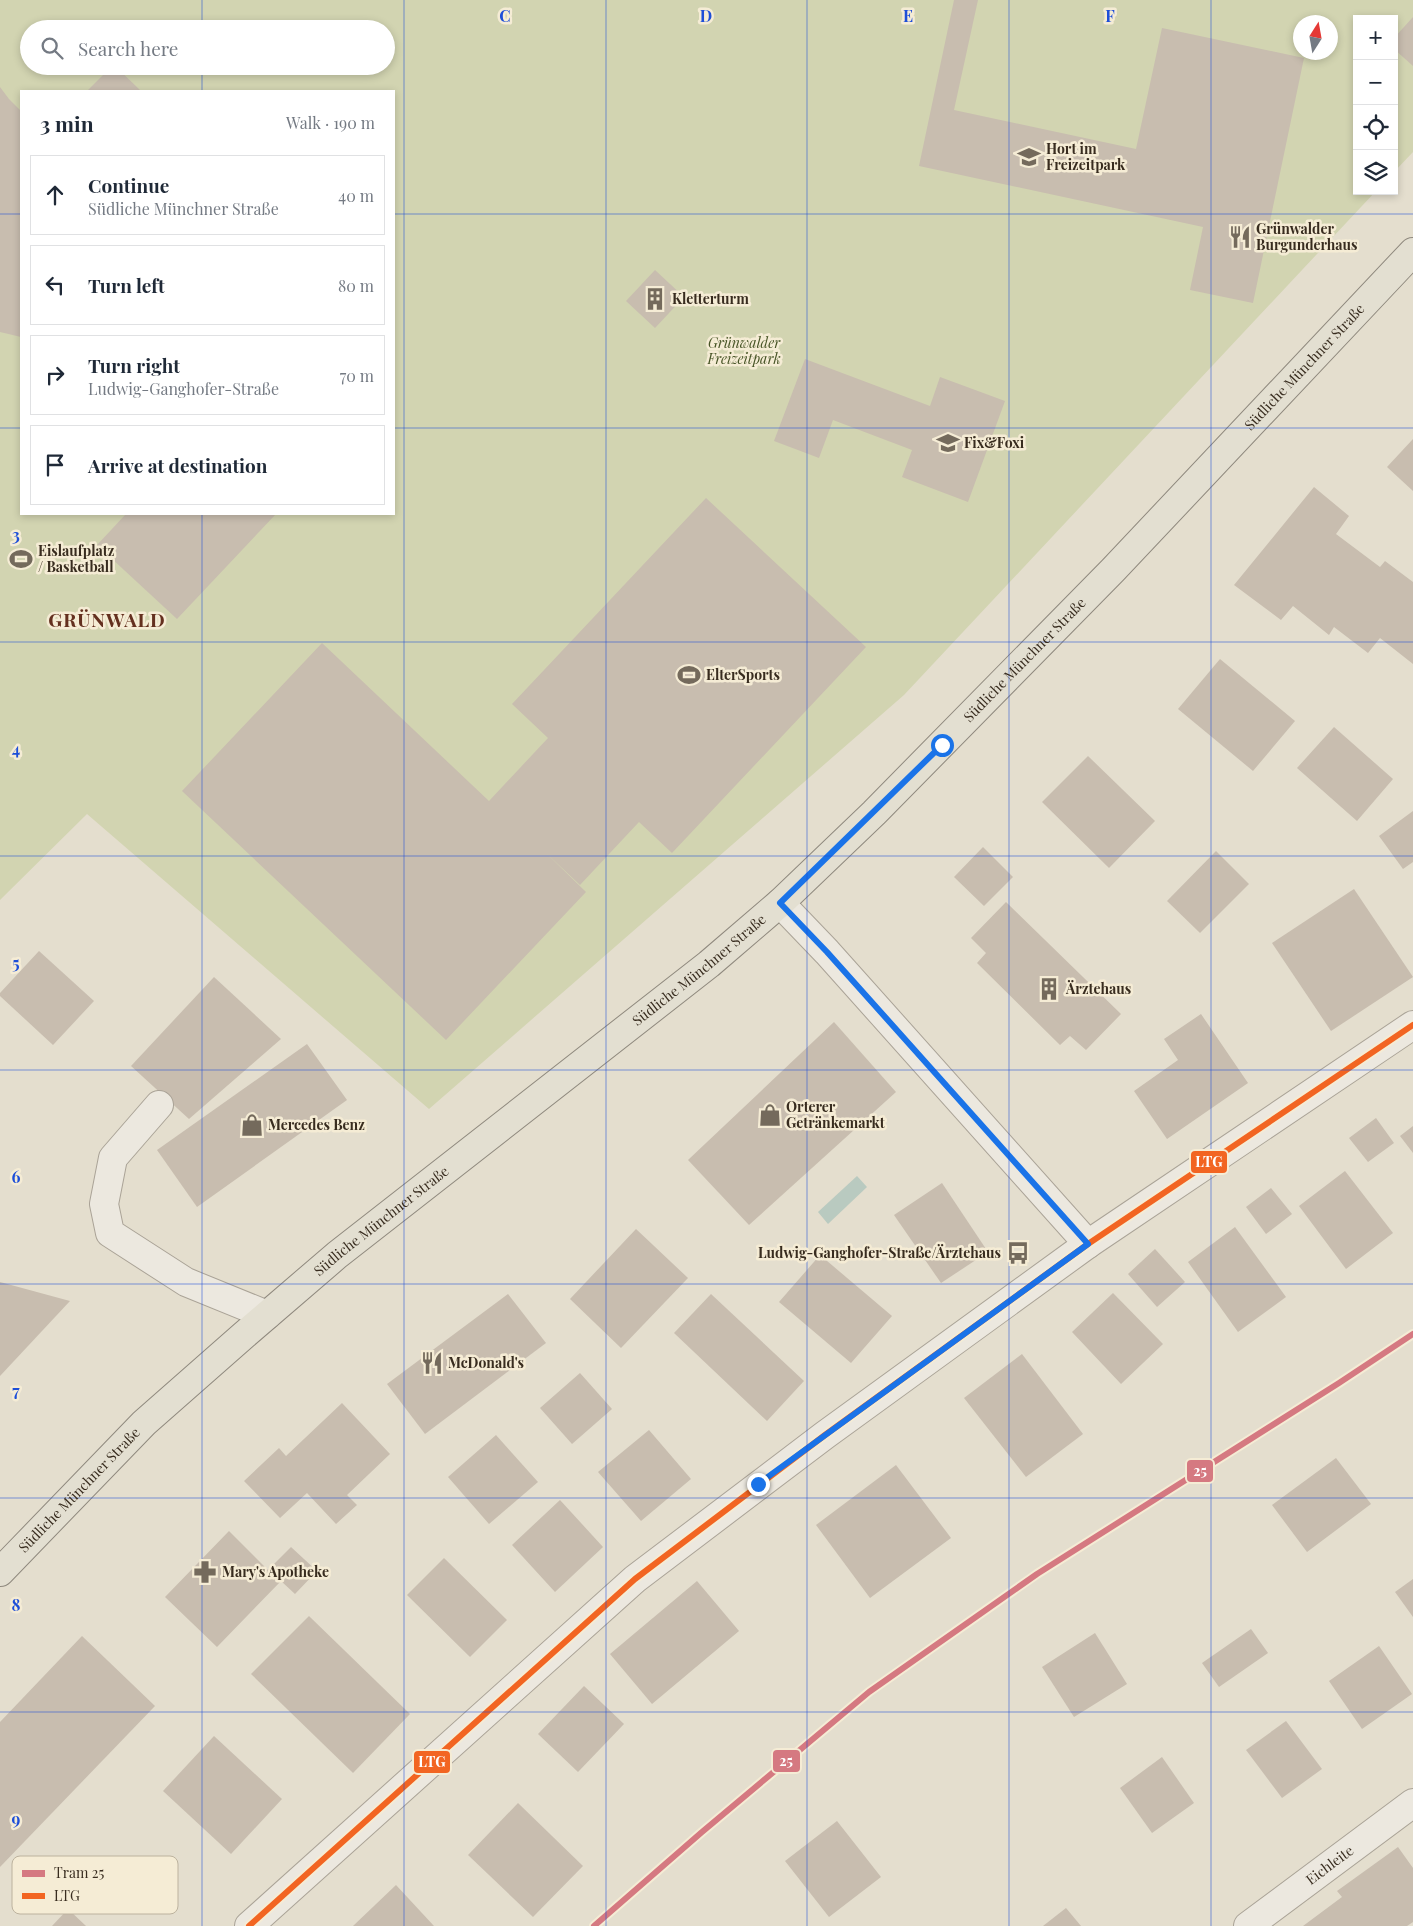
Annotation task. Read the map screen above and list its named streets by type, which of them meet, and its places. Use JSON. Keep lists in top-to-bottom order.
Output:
{
  "streets": {
    "main road": ["Südliche Münchner Straße"],
    "street": ["Eichleite"]
  },
  "districts": ["GRÜNWALD"],
  "parks": ["Grünwalder Freizeitpark"],
  "places": {
    "school or university": ["Hort im Freizeitpark", "Fix&Foxi"],
    "restaurant": ["Grünwalder Burgunderhaus", "McDonald's"],
    "building": ["Kletterturm", "Ärztehaus"],
    "sports": ["Eislaufplatz / Basketball", "ElterSports"],
    "shop": ["Orterer Getränkemarkt", "Mercedes Benz"],
    "bus stop": ["Ludwig-Ganghofer-Straße/Ärztehaus"],
    "pharmacy": ["Mary's Apotheke"]
  },
  "lines": ["transit line LTG", "tram line 25"],
  "legend": ["Tram 25", "LTG"],
  "north": "top",
  "page": {
    "map_buttons": ["+", "−"],
    "search": "Search here",
    "heading": ["3 min", "Walk · 190 m"],
    "list": [
      ["Continue", "Südliche Münchner Straße", "40 m"],
      ["Turn left", "80 m"],
      ["Turn right", "Ludwig-Ganghofer-Straße", "70 m"],
      "Arrive at destination"
    ]
  },
  "grid": {
    "columns": [
      "C",
      "D",
      "E",
      "F"
    ],
    "rows": [
      "3",
      "4",
      "5",
      "6",
      "7",
      "8",
      "9"
    ]
  }
}
